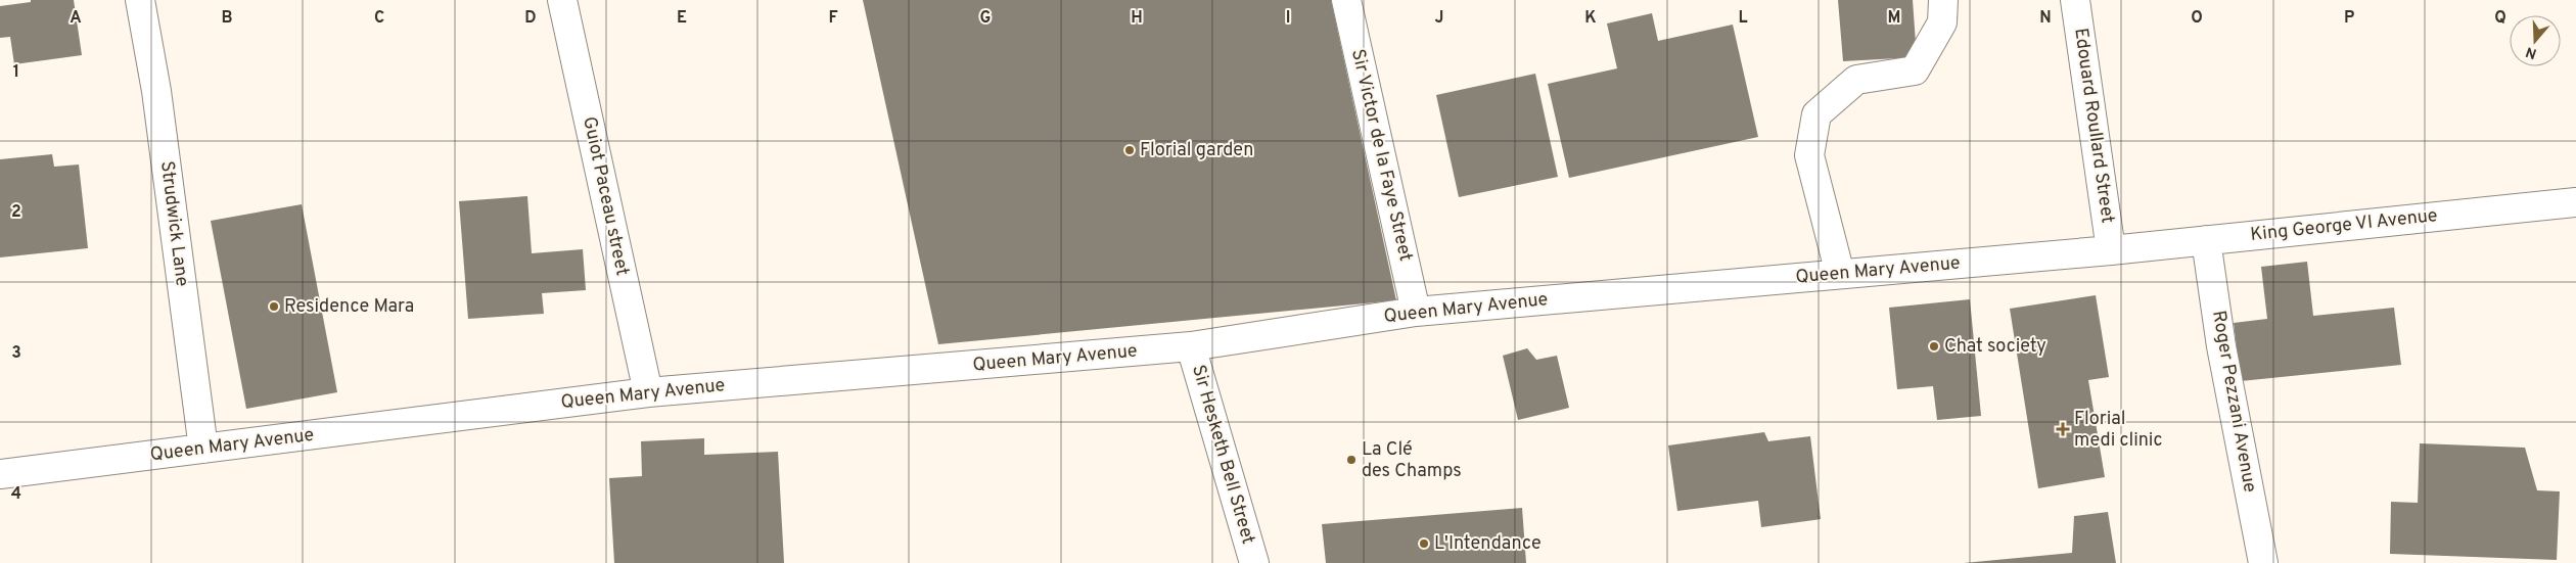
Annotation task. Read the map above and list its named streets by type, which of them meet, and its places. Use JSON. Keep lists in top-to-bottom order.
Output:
{
  "streets": {
    "street": [
      "Edouard Roullard Street",
      "Sir Victor de la Faye Street",
      "Guiot Paceau street",
      "Strudwick Lane",
      "King George VI Avenue",
      "Queen Mary Avenue",
      "Roger Pezzani Avenue",
      "Sir Hesketh Bell Street"
    ]
  },
  "crossings": [
    ["Edouard Roullard Street", "King George VI Avenue"],
    ["Edouard Roullard Street", "Queen Mary Avenue"],
    ["Sir Victor de la Faye Street", "Queen Mary Avenue"],
    ["Guiot Paceau street", "Queen Mary Avenue"],
    ["Strudwick Lane", "Queen Mary Avenue"],
    ["King George VI Avenue", "Queen Mary Avenue"],
    ["King George VI Avenue", "Roger Pezzani Avenue"],
    ["Queen Mary Avenue", "Sir Hesketh Bell Street"]
  ],
  "places": {
    "other": [
      "Florial garden",
      "Residence Mara",
      "Chat society",
      "La Clé des Champs",
      "L'Intendance"
    ],
    "health": ["Florial medi clinic"]
  },
  "north": "bottom",
  "grid": {
    "columns": [
      "A",
      "B",
      "C",
      "D",
      "E",
      "F",
      "G",
      "H",
      "I",
      "J",
      "K",
      "L",
      "M",
      "N",
      "O",
      "P",
      "Q"
    ],
    "rows": [
      "1",
      "2",
      "3",
      "4"
    ]
  }
}
